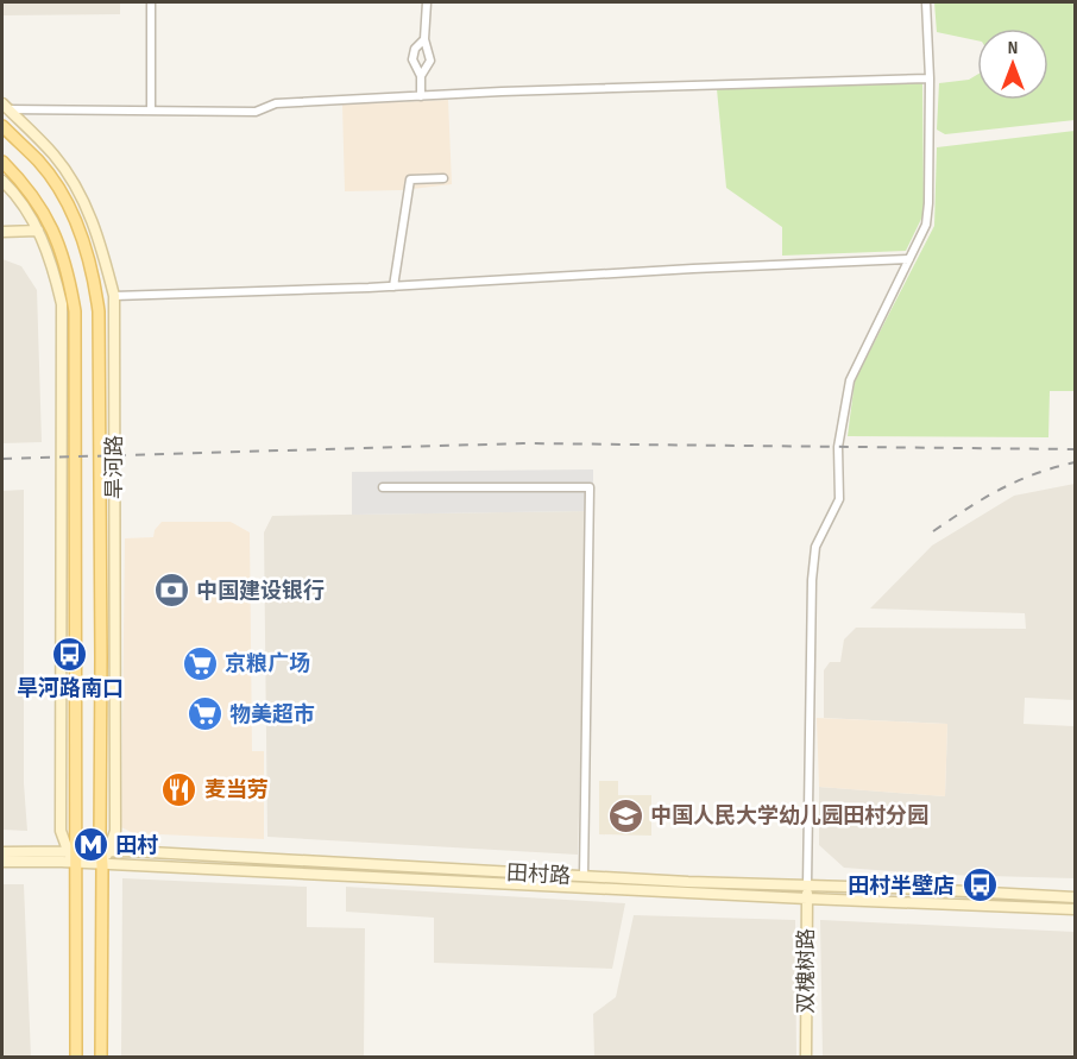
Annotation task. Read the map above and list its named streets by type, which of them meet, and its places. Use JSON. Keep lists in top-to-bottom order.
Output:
{
  "streets": {
    "main road": ["旱河路", "田村路", "双槐树路"]
  },
  "crossings": [
    ["旱河路", "田村路"],
    ["田村路", "双槐树路"]
  ],
  "places": {
    "bank": ["中国建设银行"],
    "bus stop": ["旱河路南口", "田村半壁店"],
    "supermarket": ["京粮广场", "物美超市"],
    "restaurant": ["麦当劳"],
    "school or university": ["中国人民大学幼儿园田村分园"],
    "metro station": ["田村"]
  },
  "north": "top"
}
